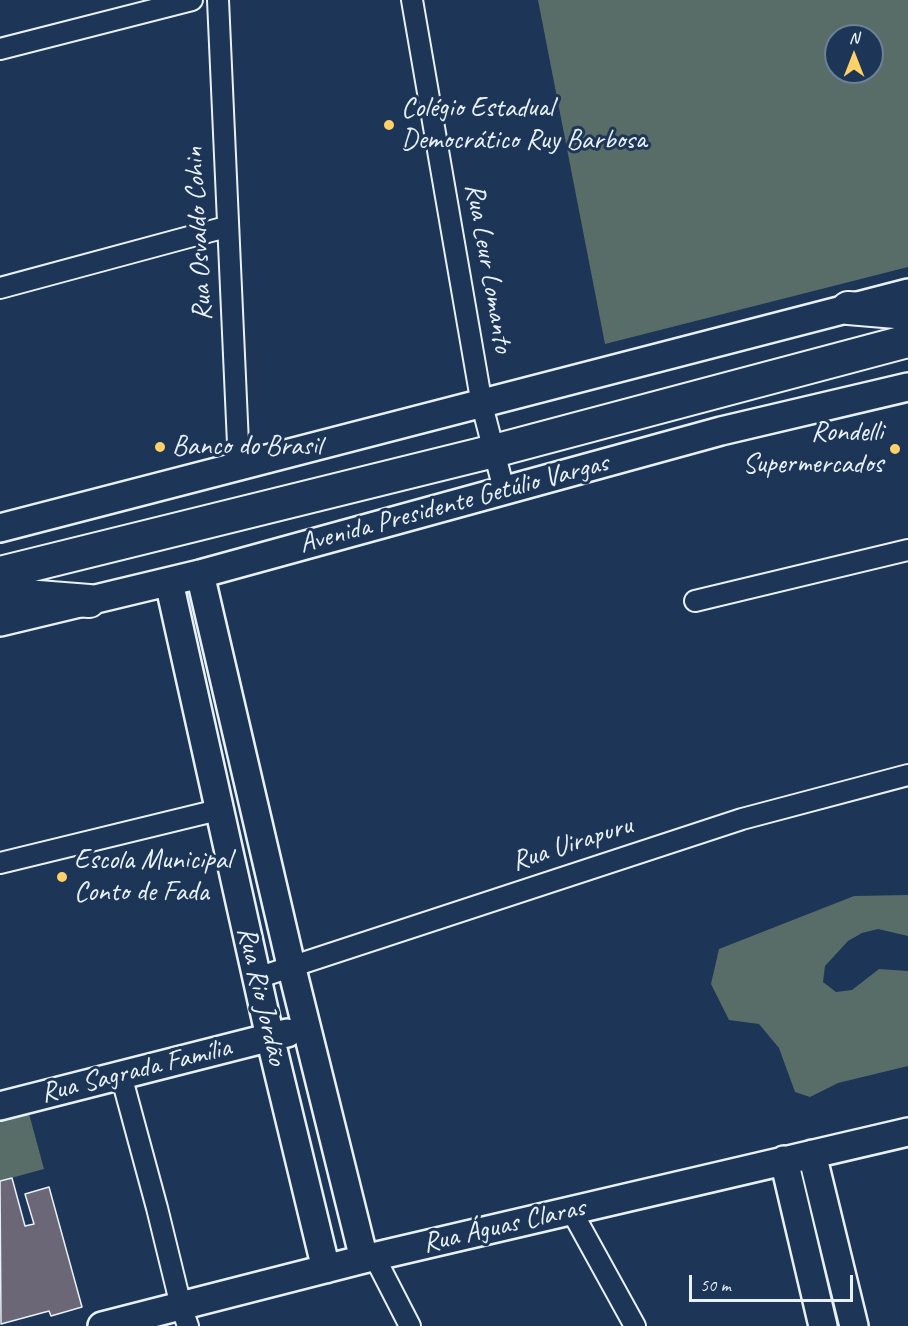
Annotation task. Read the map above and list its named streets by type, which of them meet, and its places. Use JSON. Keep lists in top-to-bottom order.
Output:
{
  "streets": {
    "main road": ["Avenida Presidente Getúlio Vargas"],
    "street": [
      "Rua Osvaldo Cohin",
      "Rua Leur Lomanto",
      "Rua Uirapuru",
      "Rua Rio Jordão",
      "Rua Sagrada Família",
      "Rua Águas Claras"
    ]
  },
  "crossings": [
    ["Rua Leur Lomanto", "Avenida Presidente Getúlio Vargas"],
    ["Avenida Presidente Getúlio Vargas", "Rua Rio Jordão"],
    ["Rua Uirapuru", "Rua Rio Jordão"],
    ["Rua Rio Jordão", "Rua Sagrada Família"],
    ["Rua Rio Jordão", "Rua Águas Claras"]
  ],
  "places": [
    "Colégio Estadual Democrático Ruy Barbosa",
    "Banco do Brasil",
    "Rondelli Supermercados",
    "Escola Municipal Conto de Fada"
  ],
  "scale_bar": "50 m",
  "north": "top"
}
